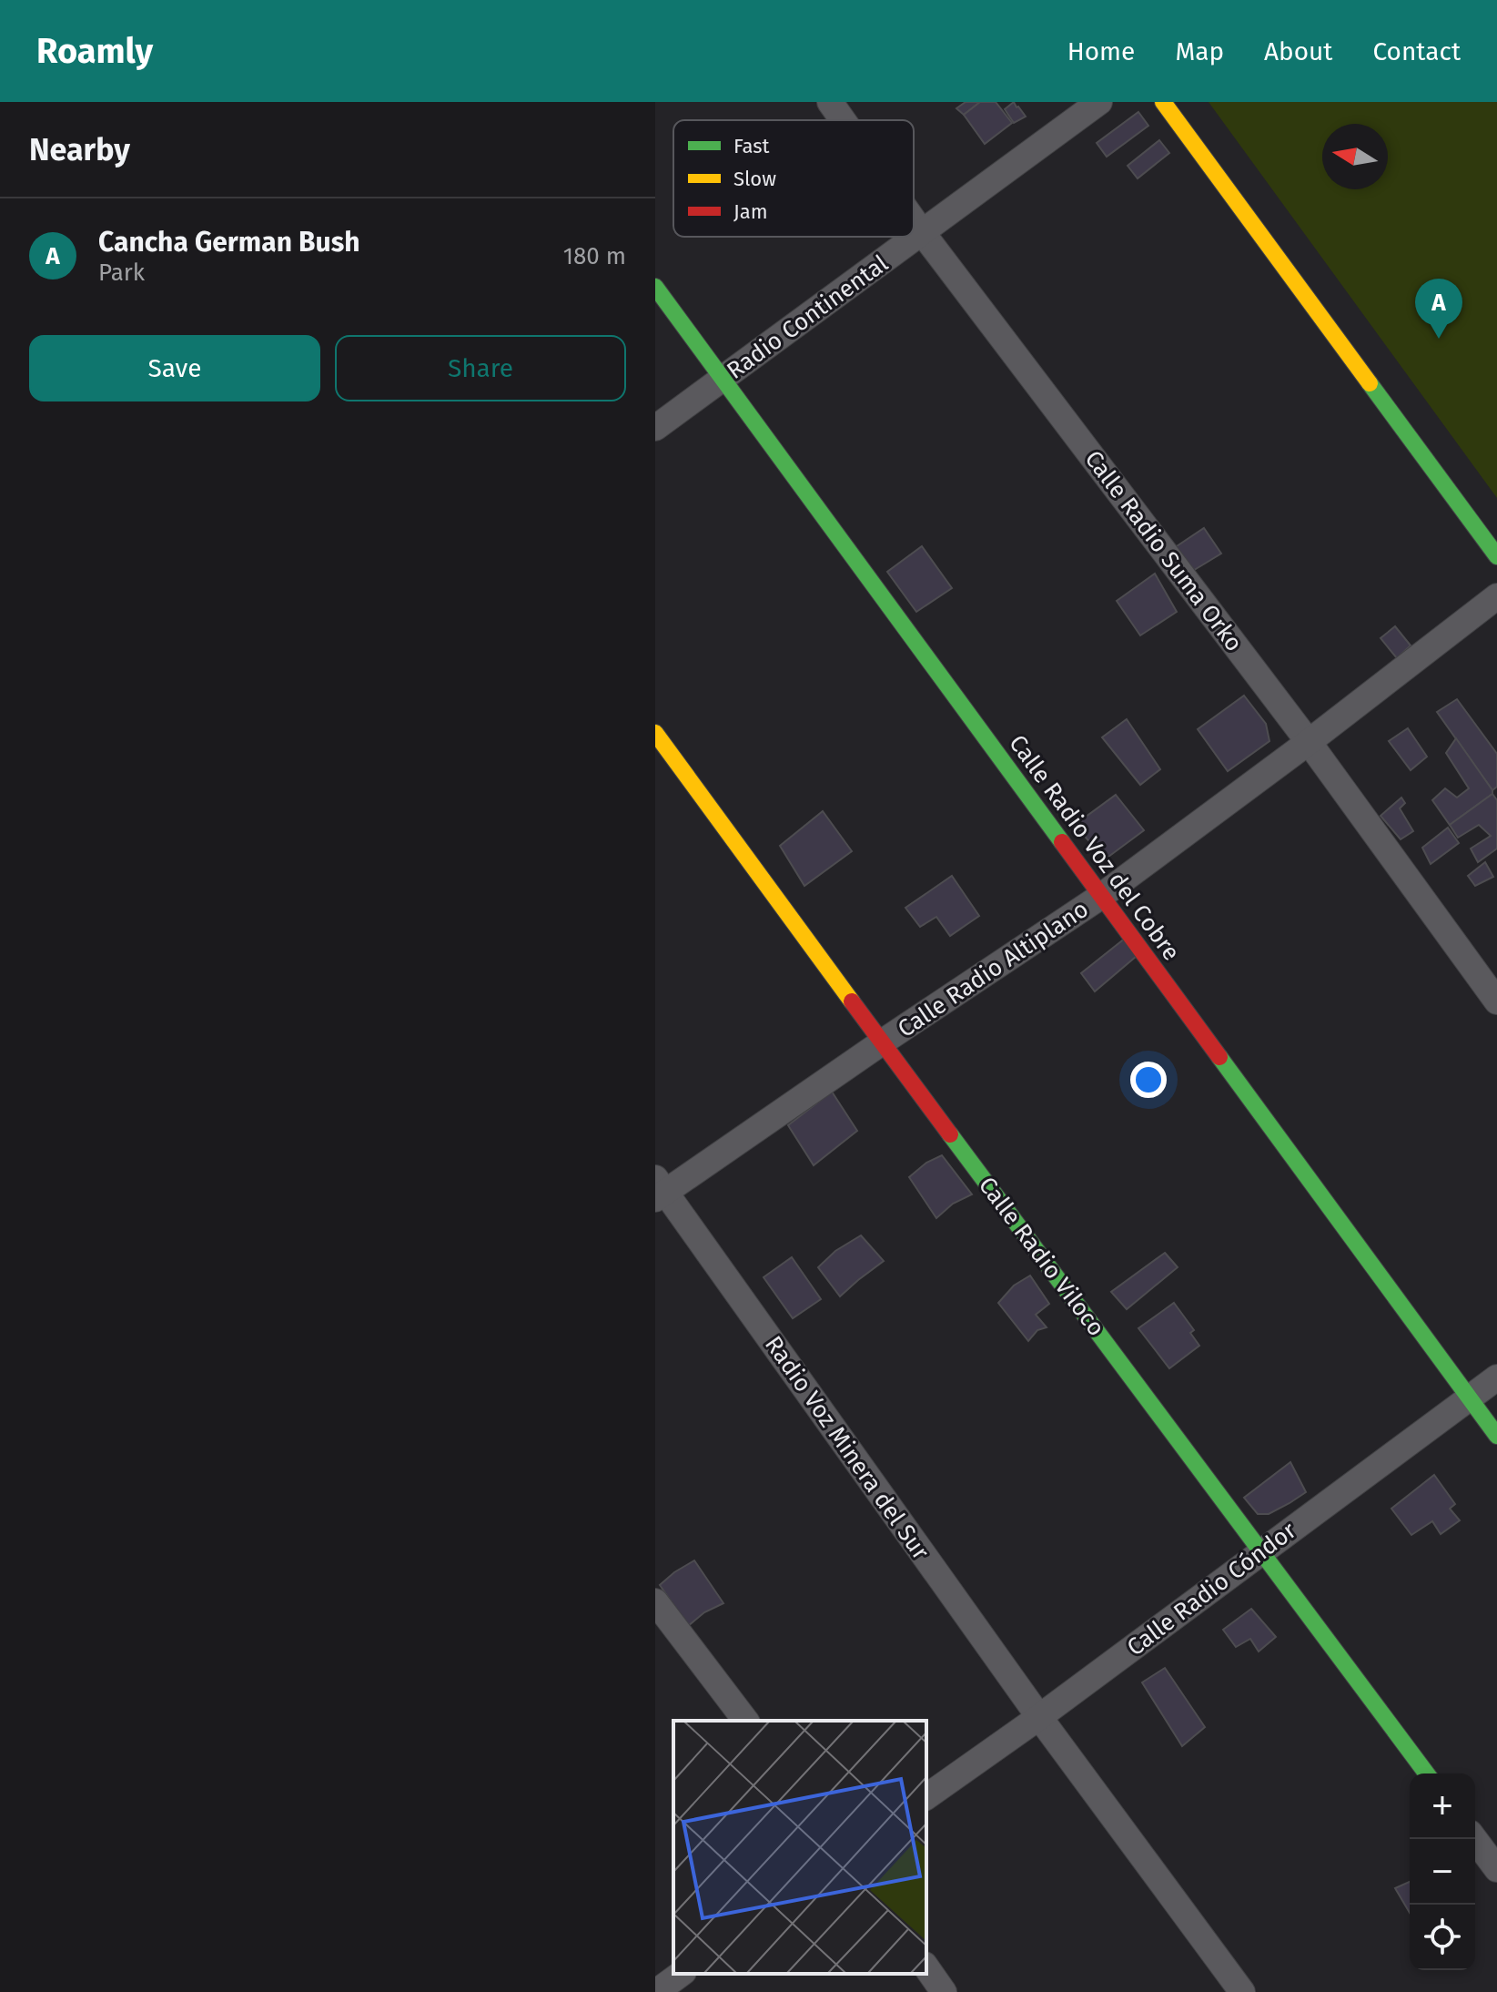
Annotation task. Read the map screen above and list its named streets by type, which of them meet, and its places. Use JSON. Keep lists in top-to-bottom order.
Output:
{
  "streets": {
    "street": [
      "Radio Continental",
      "Calle Radio Suma Orko",
      "Calle Radio Voz del Cobre",
      "Calle Radio Altiplano",
      "Calle Radio Viloco",
      "Radio Voz Minera del Sur",
      "Calle Radio Cóndor"
    ]
  },
  "crossings": [
    ["Radio Continental", "Calle Radio Suma Orko"],
    ["Radio Continental", "Calle Radio Voz del Cobre"],
    ["Calle Radio Suma Orko", "Calle Radio Altiplano"],
    ["Calle Radio Voz del Cobre", "Calle Radio Altiplano"],
    ["Calle Radio Voz del Cobre", "Calle Radio Cóndor"],
    ["Calle Radio Altiplano", "Calle Radio Viloco"],
    ["Calle Radio Altiplano", "Radio Voz Minera del Sur"],
    ["Calle Radio Viloco", "Calle Radio Cóndor"],
    ["Radio Voz Minera del Sur", "Calle Radio Cóndor"]
  ],
  "legend": ["Fast", "Slow", "Jam"],
  "north": "left",
  "page": {
    "header": "Roamly",
    "nav": [
      "Home",
      "Map",
      "About",
      "Contact"
    ],
    "heading": "Nearby",
    "list": [
      {
        "mark": "A",
        "name": "Cancha German Bush",
        "note": "Park",
        "value": "180 m"
      }
    ],
    "pins": "A",
    "buttons": ["Save", "Share"],
    "map_buttons": ["+", "−"]
  }
}
